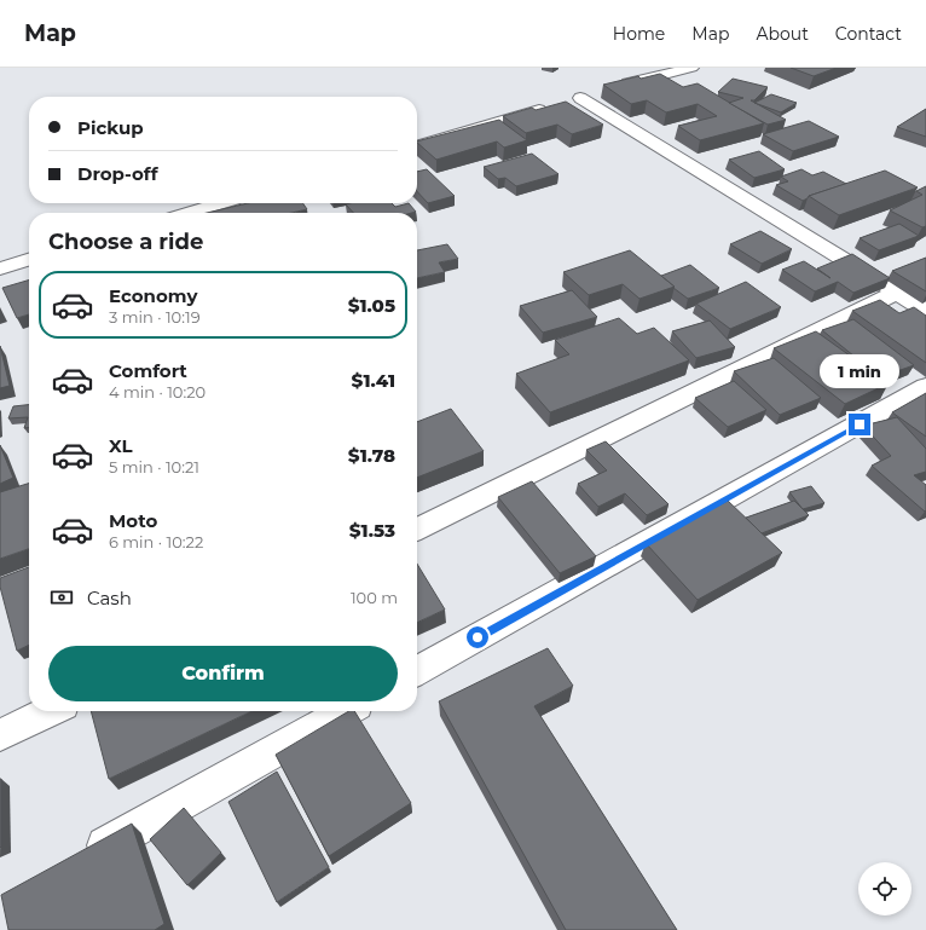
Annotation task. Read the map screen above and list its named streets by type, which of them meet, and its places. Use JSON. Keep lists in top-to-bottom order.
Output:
{
  "page": {
    "header": "Map",
    "nav": [
      "Home",
      "Map",
      "About",
      "Contact"
    ],
    "banner": ["Pickup", "Drop-off"],
    "heading": "Choose a ride",
    "list": [
      {
        "name": "Economy",
        "note": "3 min · 10:19",
        "value": "$1.05"
      },
      {
        "name": "Comfort",
        "note": "4 min · 10:20",
        "value": "$1.41"
      },
      {
        "name": "XL",
        "note": "5 min · 10:21",
        "value": "$1.78"
      },
      {
        "name": "Moto",
        "note": "6 min · 10:22",
        "value": "$1.53"
      }
    ],
    "bubble": "1 min",
    "pay": ["Cash", "100 m"],
    "buttons": "Confirm"
  }
}
